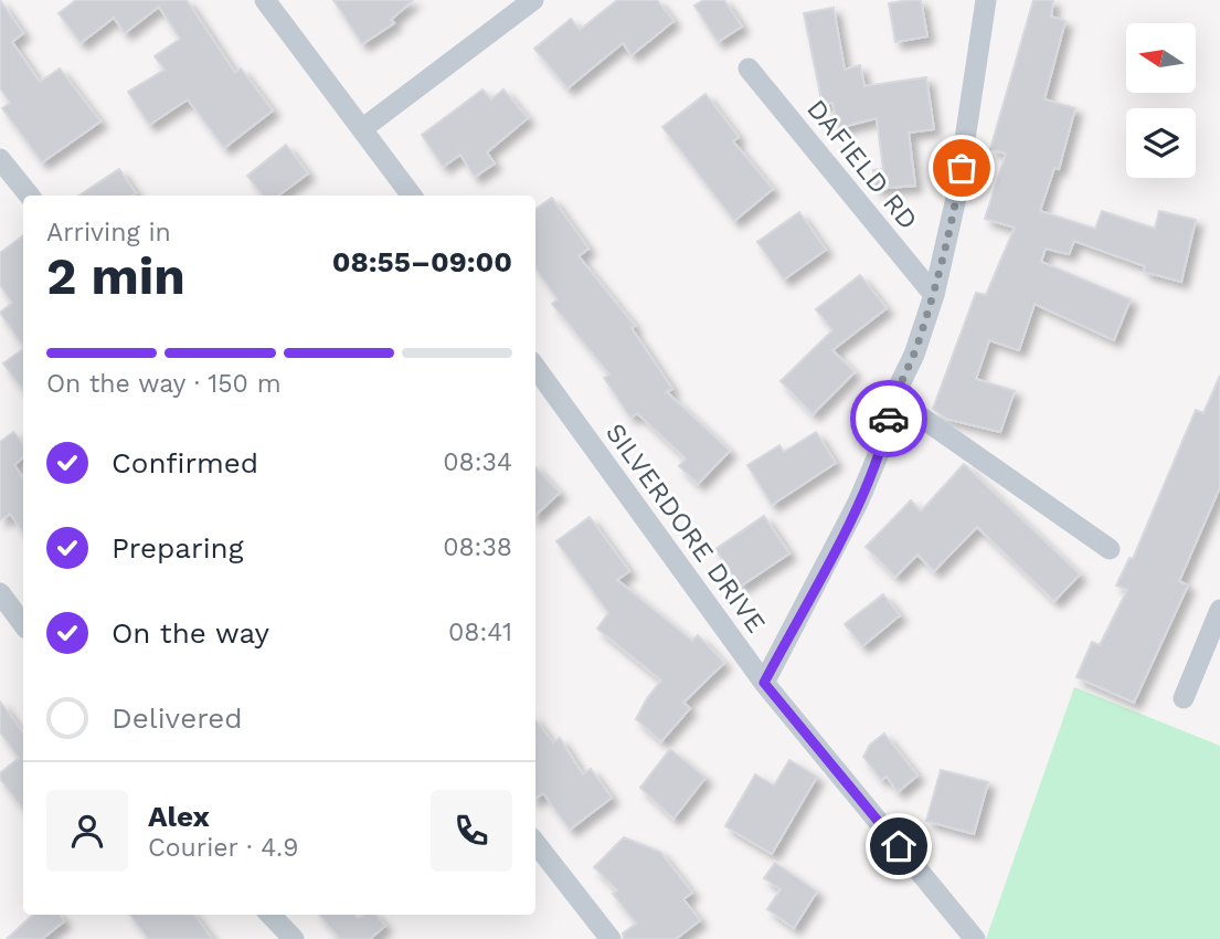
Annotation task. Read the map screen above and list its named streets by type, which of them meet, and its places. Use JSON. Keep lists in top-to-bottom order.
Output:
{
  "streets": {
    "street": ["DAFIELD RD", "SILVERDORE DRIVE"]
  },
  "north": "left",
  "page": {
    "heading": ["2 min", "Arriving in", "08:55–09:00"],
    "panel": ["Alex", "Courier · 4.9"],
    "bar": "On the way · 150 m",
    "list": [
      ["Confirmed", "08:34"],
      ["Preparing", "08:38"],
      ["On the way", "08:41"],
      "Delivered"
    ]
  }
}
